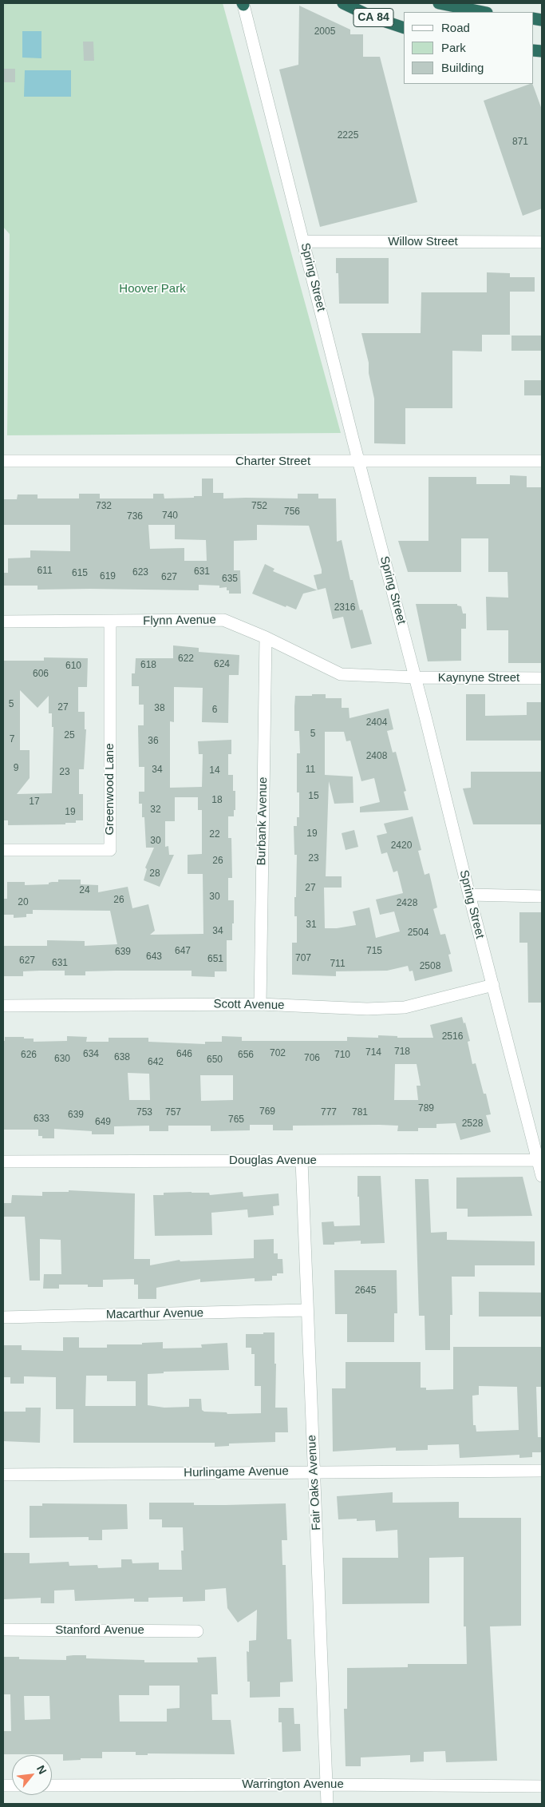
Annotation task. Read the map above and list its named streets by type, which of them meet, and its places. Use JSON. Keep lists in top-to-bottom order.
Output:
{
  "streets": {
    "highway": ["CA 84"],
    "street": [
      "Willow Street",
      "Spring Street",
      "Charter Street",
      "Flynn Avenue",
      "Kaynyne Street",
      "Greenwood Lane",
      "Burbank Avenue",
      "Scott Avenue",
      "Douglas Avenue",
      "Macarthur Avenue",
      "Hurlingame Avenue",
      "Fair Oaks Avenue",
      "Stanford Avenue",
      "Warrington Avenue"
    ]
  },
  "crossings": [
    ["Willow Street", "Spring Street"],
    ["Spring Street", "Charter Street"],
    ["Spring Street", "Flynn Avenue"],
    ["Spring Street", "Kaynyne Street"],
    ["Spring Street", "Scott Avenue"],
    ["Spring Street", "Douglas Avenue"],
    ["Flynn Avenue", "Kaynyne Street"],
    ["Flynn Avenue", "Greenwood Lane"],
    ["Flynn Avenue", "Burbank Avenue"],
    ["Burbank Avenue", "Scott Avenue"],
    ["Douglas Avenue", "Fair Oaks Avenue"],
    ["Macarthur Avenue", "Fair Oaks Avenue"],
    ["Hurlingame Avenue", "Fair Oaks Avenue"],
    ["Fair Oaks Avenue", "Warrington Avenue"]
  ],
  "parks": ["Hoover Park"],
  "house_numbers": [
    "2005",
    "2225",
    "871",
    "732",
    "752",
    "756",
    "740",
    "736",
    "611",
    "631",
    "623",
    "615",
    "619",
    "627",
    "635",
    "2316",
    "622",
    "624",
    "618",
    "610",
    "606",
    "5",
    "27",
    "38",
    "6",
    "2404",
    "5",
    "25",
    "7",
    "36",
    "2408",
    "9",
    "34",
    "11",
    "14",
    "23",
    "15",
    "18",
    "17",
    "32",
    "19",
    "19",
    "22",
    "30",
    "2420",
    "23",
    "26",
    "28",
    "27",
    "24",
    "30",
    "26",
    "20",
    "2428",
    "31",
    "34",
    "2504",
    "647",
    "715",
    "639",
    "643",
    "707",
    "651",
    "627",
    "631",
    "711",
    "2508",
    "2516",
    "718",
    "714",
    "702",
    "634",
    "646",
    "626",
    "656",
    "710",
    "638",
    "706",
    "630",
    "650",
    "642",
    "789",
    "769",
    "753",
    "757",
    "777",
    "781",
    "639",
    "633",
    "765",
    "649",
    "2528",
    "2645"
  ],
  "legend": ["Road", "Park", "Building"],
  "north": "top right"
}
